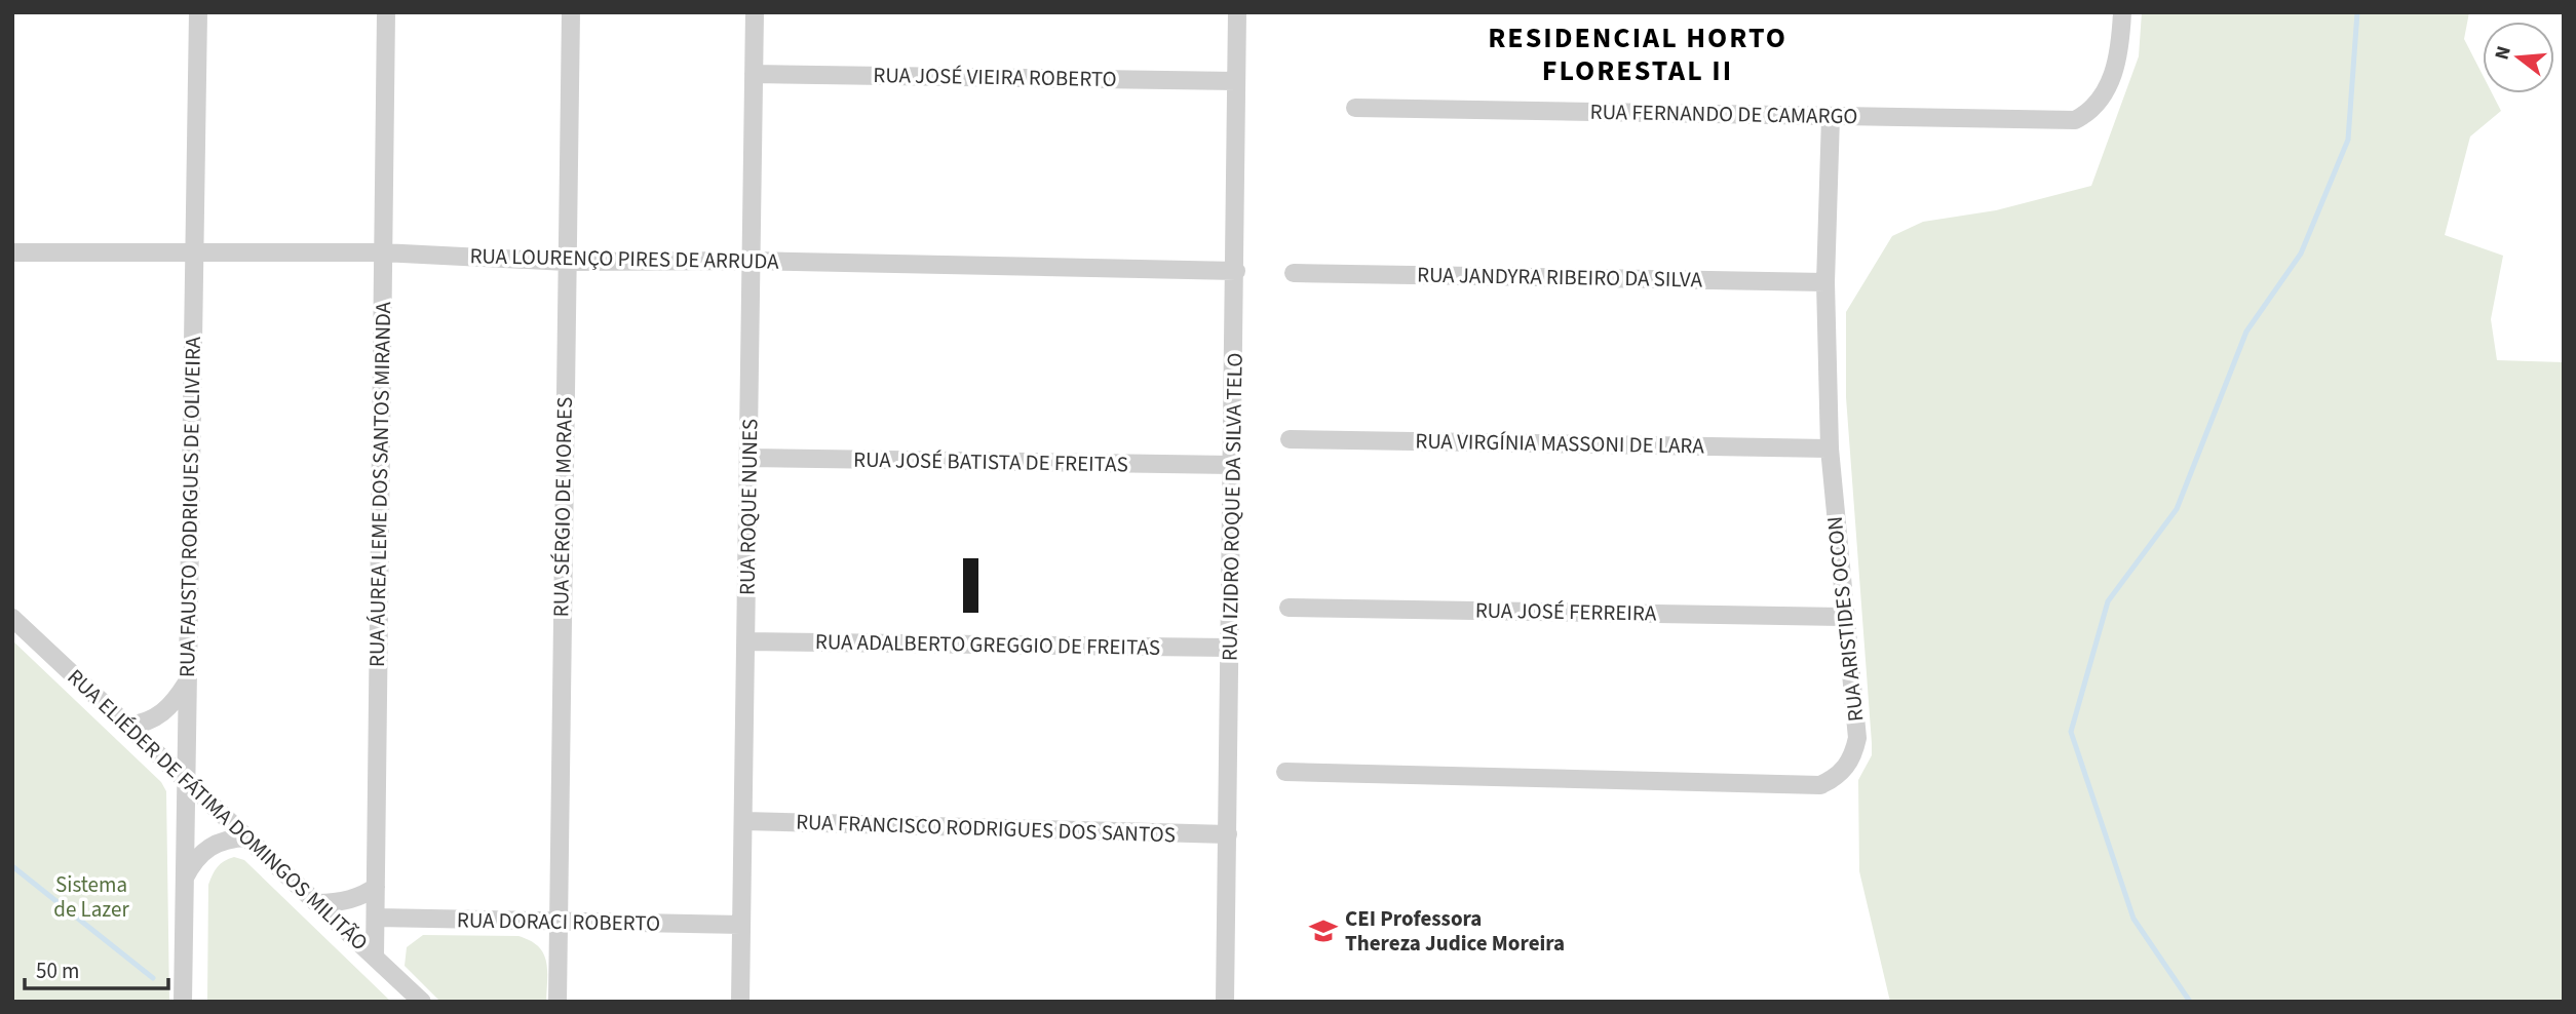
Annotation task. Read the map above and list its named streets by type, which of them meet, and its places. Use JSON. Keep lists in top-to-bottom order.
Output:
{
  "streets": {
    "street": [
      "RUA JOSÉ VIEIRA ROBERTO",
      "RUA FERNANDO DE CAMARGO",
      "RUA LOURENÇO PIRES DE ARRUDA",
      "RUA JANDYRA RIBEIRO DA SILVA",
      "RUA VIRGÍNIA MASSONI DE LARA",
      "RUA JOSÉ BATISTA DE FREITAS",
      "RUA ÁUREA LEME DOS SANTOS MIRANDA",
      "RUA FAUSTO RODRIGUES DE OLIVEIRA",
      "RUA SÉRGIO DE MORAES",
      "RUA ROQUE NUNES",
      "RUA IZIDRO ROQUE DA SILVA TELO",
      "RUA JOSÉ FERREIRA",
      "RUA ARISTIDES OCCON",
      "RUA ADALBERTO GREGGIO DE FREITAS",
      "RUA ELIÉDER DE FÁTIMA DOMINGOS MILITÃO",
      "RUA FRANCISCO RODRIGUES DOS SANTOS",
      "RUA DORACI ROBERTO"
    ]
  },
  "crossings": [
    ["RUA JOSÉ VIEIRA ROBERTO", "RUA ROQUE NUNES"],
    ["RUA JOSÉ VIEIRA ROBERTO", "RUA IZIDRO ROQUE DA SILVA TELO"],
    ["RUA FERNANDO DE CAMARGO", "RUA ARISTIDES OCCON"],
    ["RUA LOURENÇO PIRES DE ARRUDA", "RUA ÁUREA LEME DOS SANTOS MIRANDA"],
    ["RUA LOURENÇO PIRES DE ARRUDA", "RUA FAUSTO RODRIGUES DE OLIVEIRA"],
    ["RUA LOURENÇO PIRES DE ARRUDA", "RUA SÉRGIO DE MORAES"],
    ["RUA LOURENÇO PIRES DE ARRUDA", "RUA ROQUE NUNES"],
    ["RUA LOURENÇO PIRES DE ARRUDA", "RUA IZIDRO ROQUE DA SILVA TELO"],
    ["RUA JANDYRA RIBEIRO DA SILVA", "RUA ARISTIDES OCCON"],
    ["RUA VIRGÍNIA MASSONI DE LARA", "RUA ARISTIDES OCCON"],
    ["RUA JOSÉ BATISTA DE FREITAS", "RUA ROQUE NUNES"],
    ["RUA JOSÉ BATISTA DE FREITAS", "RUA IZIDRO ROQUE DA SILVA TELO"],
    ["RUA ÁUREA LEME DOS SANTOS MIRANDA", "RUA ELIÉDER DE FÁTIMA DOMINGOS MILITÃO"],
    ["RUA ÁUREA LEME DOS SANTOS MIRANDA", "RUA DORACI ROBERTO"],
    ["RUA FAUSTO RODRIGUES DE OLIVEIRA", "RUA ELIÉDER DE FÁTIMA DOMINGOS MILITÃO"],
    ["RUA SÉRGIO DE MORAES", "RUA DORACI ROBERTO"],
    ["RUA ROQUE NUNES", "RUA ADALBERTO GREGGIO DE FREITAS"],
    ["RUA ROQUE NUNES", "RUA FRANCISCO RODRIGUES DOS SANTOS"],
    ["RUA ROQUE NUNES", "RUA DORACI ROBERTO"],
    ["RUA IZIDRO ROQUE DA SILVA TELO", "RUA ADALBERTO GREGGIO DE FREITAS"],
    ["RUA IZIDRO ROQUE DA SILVA TELO", "RUA FRANCISCO RODRIGUES DOS SANTOS"],
    ["RUA JOSÉ FERREIRA", "RUA ARISTIDES OCCON"]
  ],
  "districts": ["RESIDENCIAL HORTO FLORESTAL II"],
  "parks": ["Sistema de Lazer"],
  "places": {
    "school or university": ["CEI Professora Thereza Judice Moreira"]
  },
  "scale_bar": "50 m",
  "north": "left"
}
